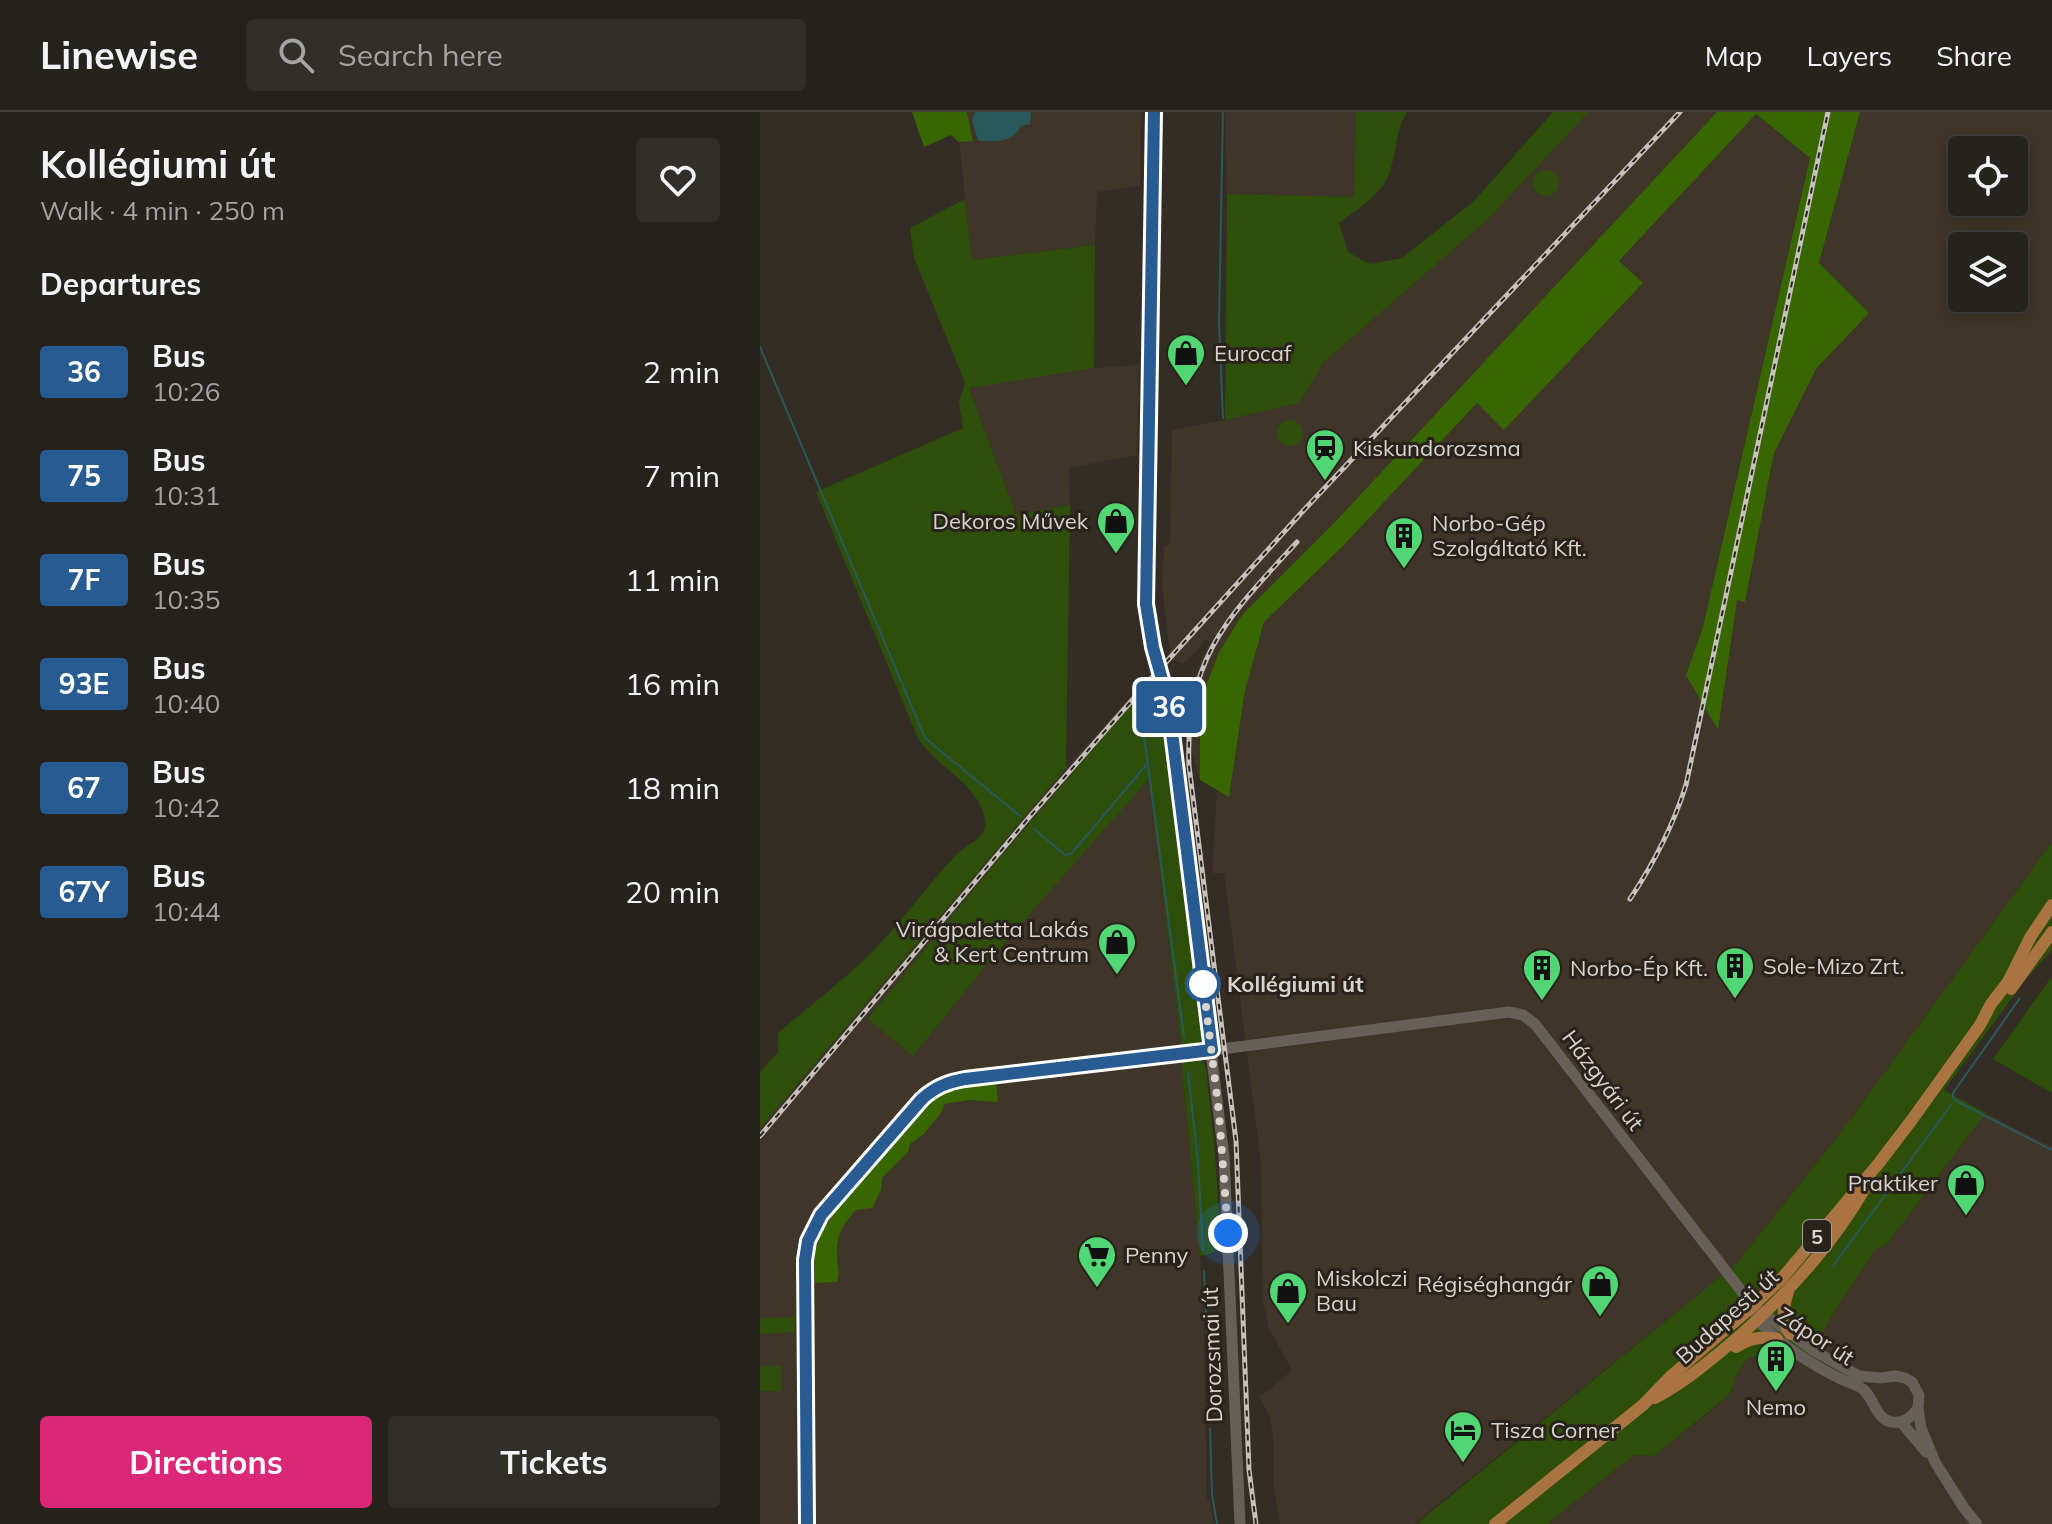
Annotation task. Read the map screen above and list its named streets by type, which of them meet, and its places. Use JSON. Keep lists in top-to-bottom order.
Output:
{
  "streets": {
    "main road": ["5", "Budapesti út"],
    "street": ["Házgyári út", "Zápor út", "Dorozsmai út"]
  },
  "crossings": [
    ["Házgyári út", "Budapesti út"],
    ["Házgyári út", "Zápor út"],
    ["Házgyári út", "Dorozsmai út"],
    ["Budapesti út", "Zápor út"]
  ],
  "places": {
    "shop": [
      "Eurocaf",
      "Dekoros Művek",
      "Virágpaletta Lakás & Kert Centrum",
      "Praktiker",
      "Régiséghangár",
      "Miskolczi Bau"
    ],
    "station": ["Kiskundorozsma"],
    "building": [
      "Norbo-Gép Szolgáltató Kft.",
      "Sole-Mizo Zrt.",
      "Norbo-Ép Kft.",
      "Nemo"
    ],
    "other": ["Kollégiumi út"],
    "supermarket": ["Penny"],
    "hotel": ["Tisza Corner"]
  },
  "lines": ["bus line 36"],
  "page": {
    "header": "Linewise",
    "search": "Search here",
    "nav": ["Map", "Layers", "Share"],
    "heading": [
      ["Kollégiumi út", "Walk · 4 min · 250 m"],
      "Departures"
    ],
    "on_map": "36",
    "list": [
      {
        "mark": "36",
        "name": "Bus",
        "note": "10:26",
        "value": "2 min"
      },
      {
        "mark": "75",
        "name": "Bus",
        "note": "10:31",
        "value": "7 min"
      },
      {
        "mark": "7F",
        "name": "Bus",
        "note": "10:35",
        "value": "11 min"
      },
      {
        "mark": "93E",
        "name": "Bus",
        "note": "10:40",
        "value": "16 min"
      },
      {
        "mark": "67",
        "name": "Bus",
        "note": "10:42",
        "value": "18 min"
      },
      {
        "mark": "67Y",
        "name": "Bus",
        "note": "10:44",
        "value": "20 min"
      }
    ],
    "buttons": ["Directions", "Tickets"]
  }
}
